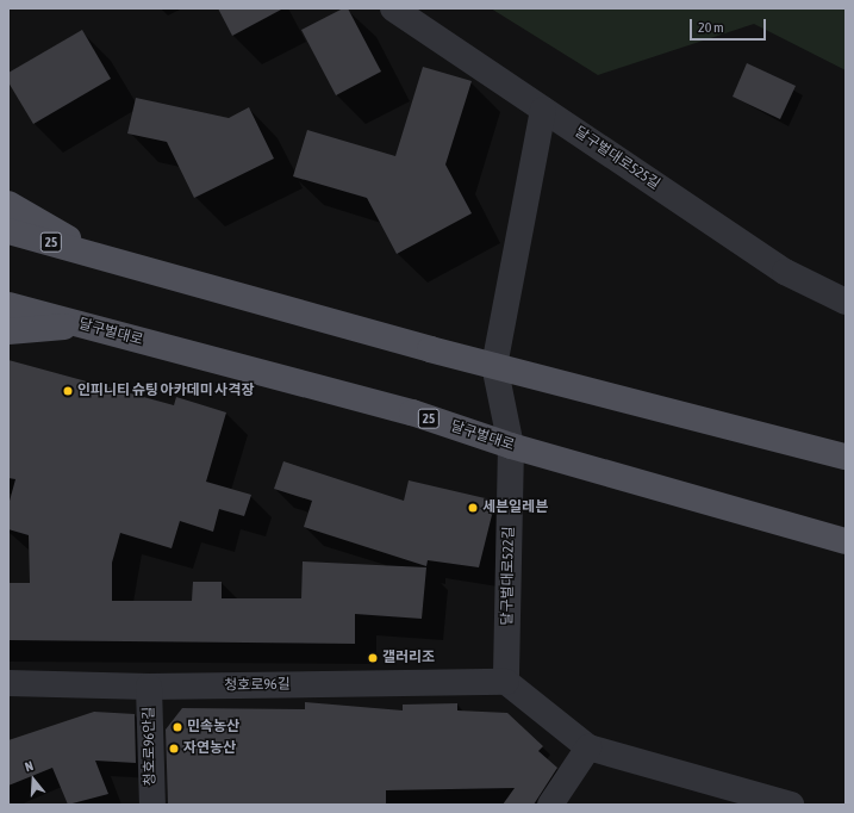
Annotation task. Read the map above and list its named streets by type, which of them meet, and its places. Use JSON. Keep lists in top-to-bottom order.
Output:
{
  "streets": {
    "main road": ["25", "달구벌대로"],
    "street": [
      "달구벌대로525길",
      "달구벌대로522길",
      "청호로96길",
      "청호로96안길"
    ]
  },
  "crossings": [
    ["25", "달구벌대로522길"],
    ["달구벌대로", "달구벌대로522길"],
    ["달구벌대로522길", "청호로96길"],
    ["청호로96길", "청호로96안길"]
  ],
  "places": [
    "인피니티 슈팅 아카데미 사격장",
    "세븐일레븐",
    "갤러리조",
    "민속농산",
    "자연농산"
  ],
  "scale_bar": "20 m",
  "north": "top"
}
